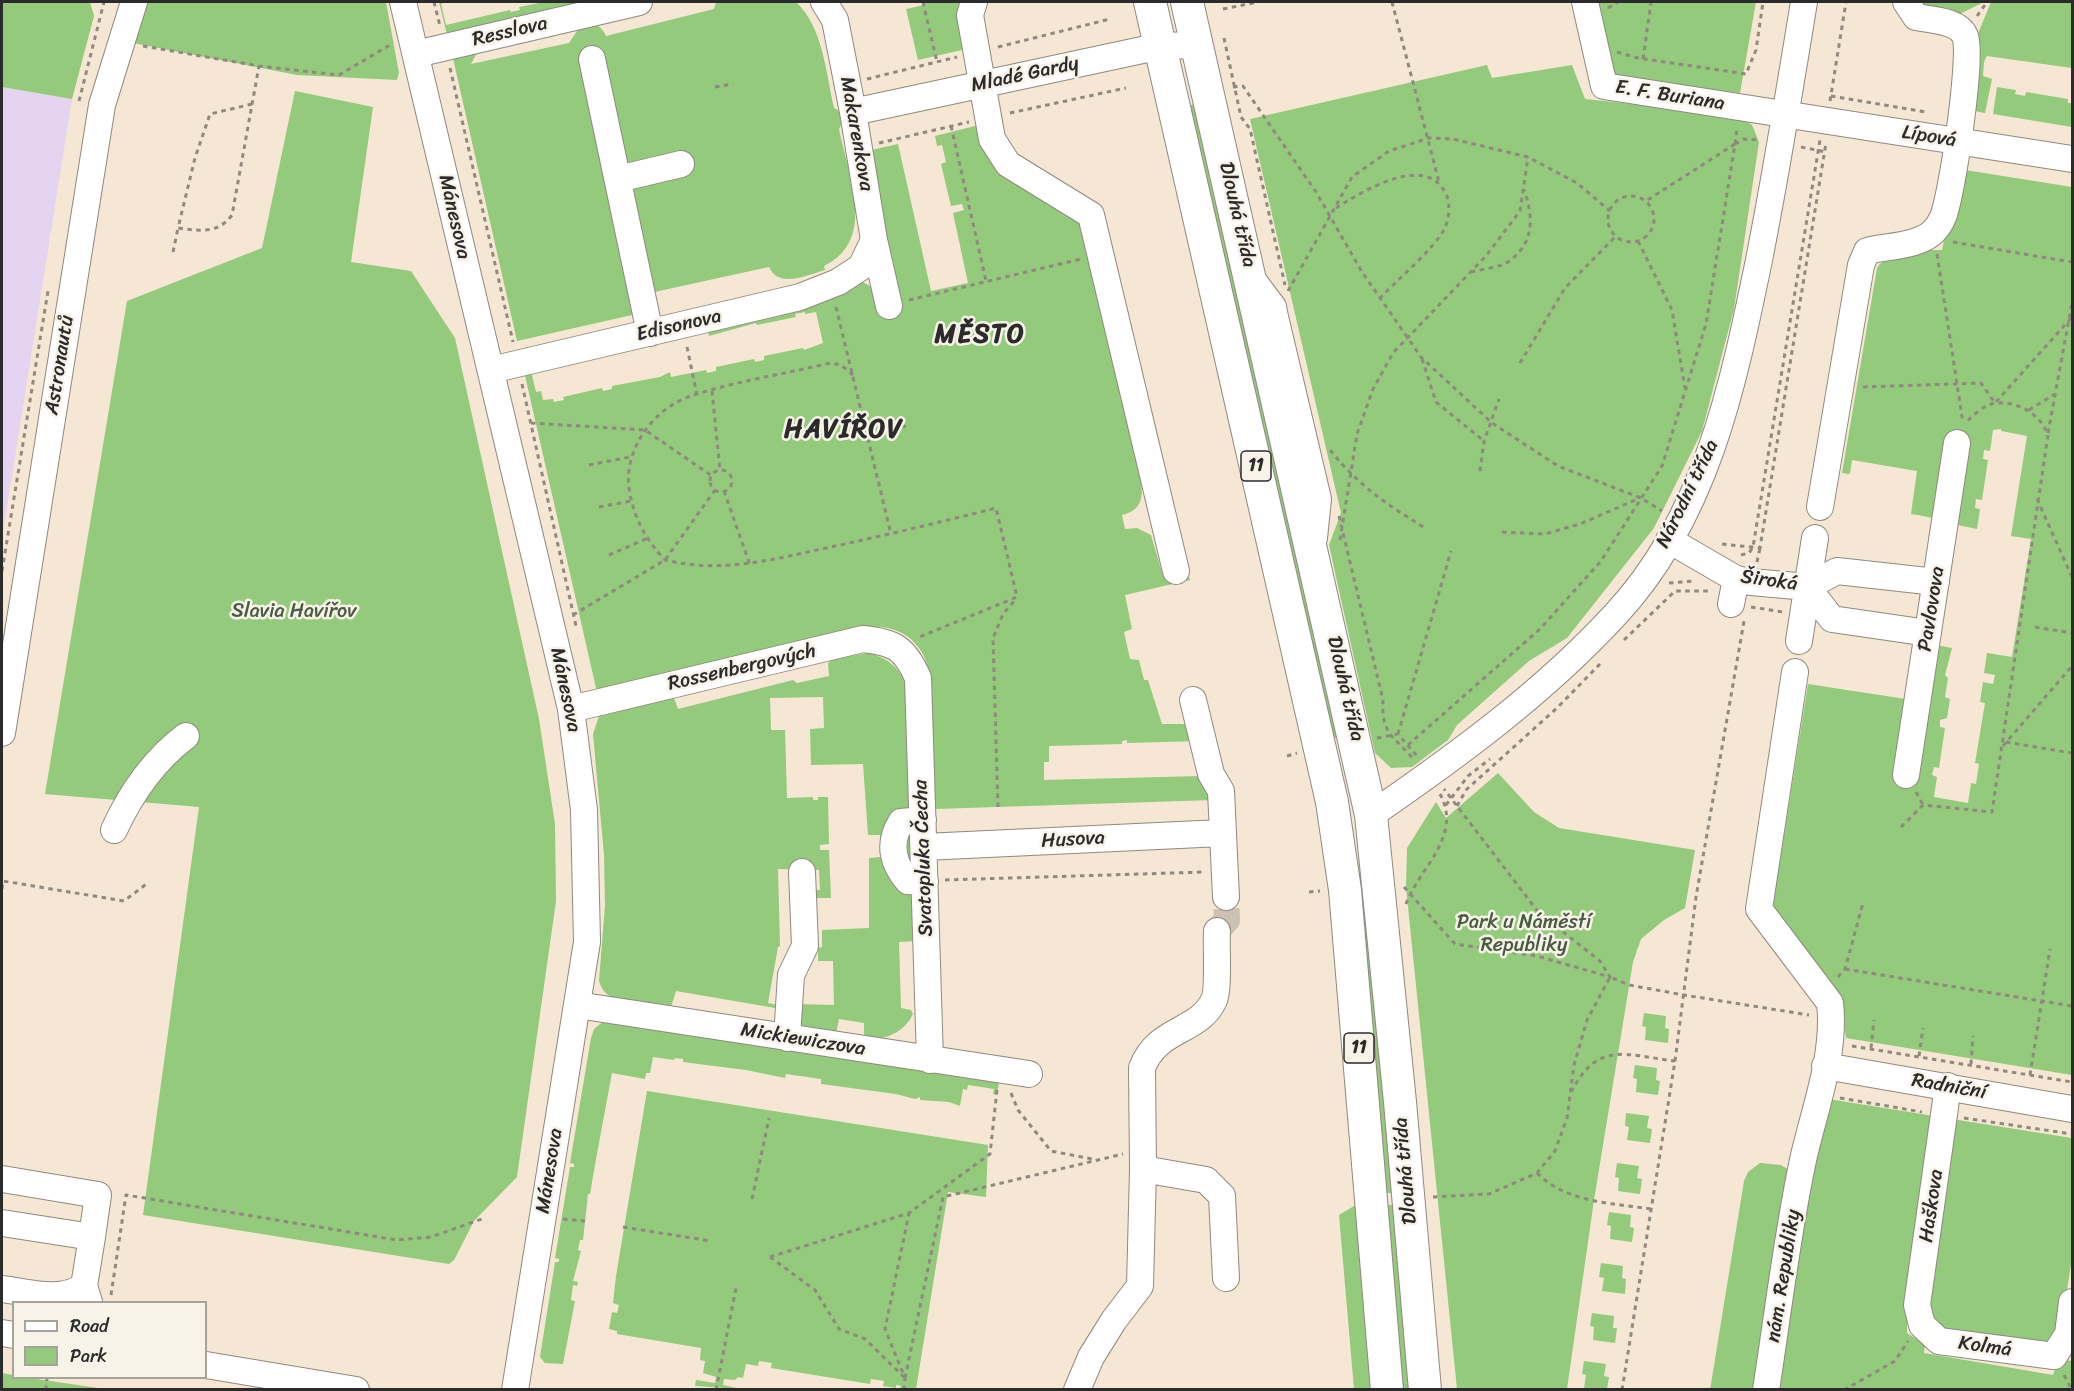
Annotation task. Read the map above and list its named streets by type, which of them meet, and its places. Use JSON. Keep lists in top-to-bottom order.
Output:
{
  "streets": {
    "main road": ["Dlouhá třída", "11", "Národní třída"],
    "street": [
      "Resslova",
      "Mladé Gardy",
      "E. F. Buriana",
      "Makarenkova",
      "Lípová",
      "Mánesova",
      "Edisonova",
      "Astronautů",
      "Široká",
      "Pavlovova",
      "Rossenbergových",
      "Husova",
      "Svatopluka Čecha",
      "Mickiewiczova",
      "Radniční",
      "Haškova",
      "nám. Republiky",
      "Kolmá"
    ]
  },
  "crossings": [
    ["Resslova", "Mánesova"],
    ["Mladé Gardy", "Makarenkova"],
    ["Mladé Gardy", "Dlouhá třída"],
    ["E. F. Buriana", "Lípová"],
    ["E. F. Buriana", "Národní třída"],
    ["Makarenkova", "Edisonova"],
    ["Lípová", "Národní třída"],
    ["Dlouhá třída", "11"],
    ["Dlouhá třída", "Národní třída"],
    ["Mánesova", "Edisonova"],
    ["Mánesova", "Rossenbergových"],
    ["Mánesova", "Mickiewiczova"],
    ["11", "Národní třída"],
    ["Národní třída", "Široká"],
    ["Široká", "Pavlovova"],
    ["Rossenbergových", "Svatopluka Čecha"],
    ["Husova", "Svatopluka Čecha"],
    ["Svatopluka Čecha", "Mickiewiczova"],
    ["Radniční", "Haškova"],
    ["Radniční", "nám. Republiky"],
    ["Haškova", "Kolmá"]
  ],
  "districts": ["MĚSTO", "HAVÍŘOV"],
  "parks": ["Slavia Havířov", "Park u Náměstí Republiky"],
  "legend": ["Road", "Park"]
}
